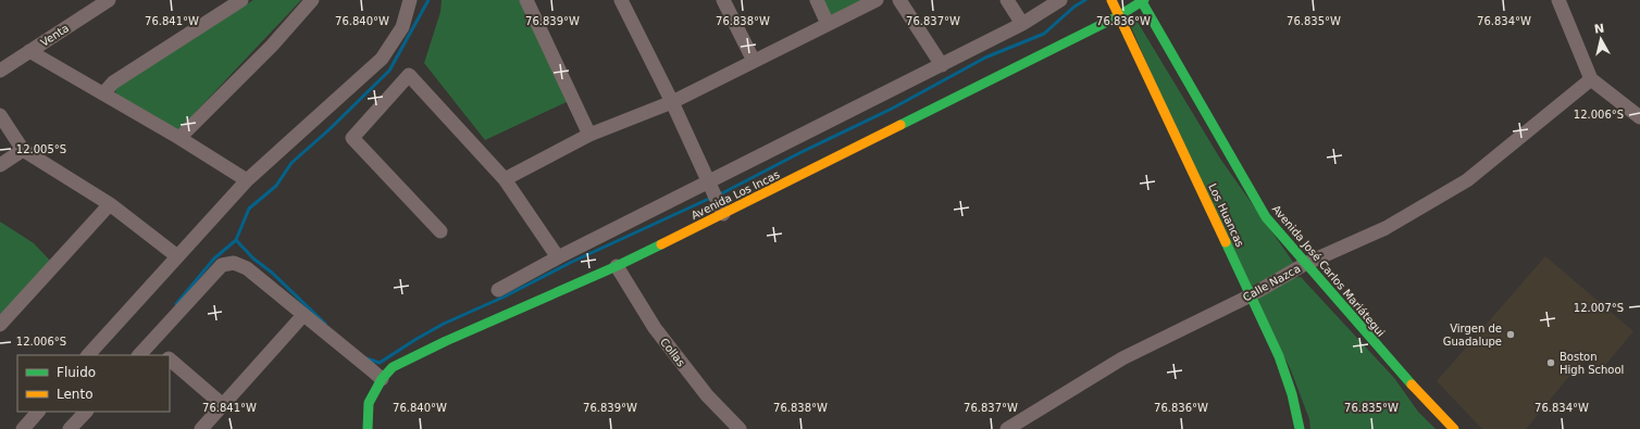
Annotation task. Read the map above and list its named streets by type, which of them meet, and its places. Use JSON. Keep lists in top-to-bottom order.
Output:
{
  "streets": {
    "main road": ["Avenida Los Incas", "Los Huancas", "Avenida José Carlos Mariátegui"],
    "street": ["Venta", "Calle Nazca", "Collas"]
  },
  "crossings": [
    ["Avenida Los Incas", "Los Huancas"],
    ["Avenida Los Incas", "Avenida José Carlos Mariátegui"],
    ["Avenida Los Incas", "Collas"],
    ["Los Huancas", "Calle Nazca"],
    ["Avenida José Carlos Mariátegui", "Calle Nazca"]
  ],
  "places": ["Virgen de Guadalupe", "Boston High School"],
  "legend": ["Fluido", "Lento"],
  "north": "top",
  "coordinates": [
    "76.841°W",
    "76.840°W",
    "76.839°W",
    "76.838°W",
    "76.837°W",
    "76.836°W",
    "76.835°W",
    "76.834°W",
    "12.006°S",
    "12.005°S",
    "12.007°S"
  ]
}
